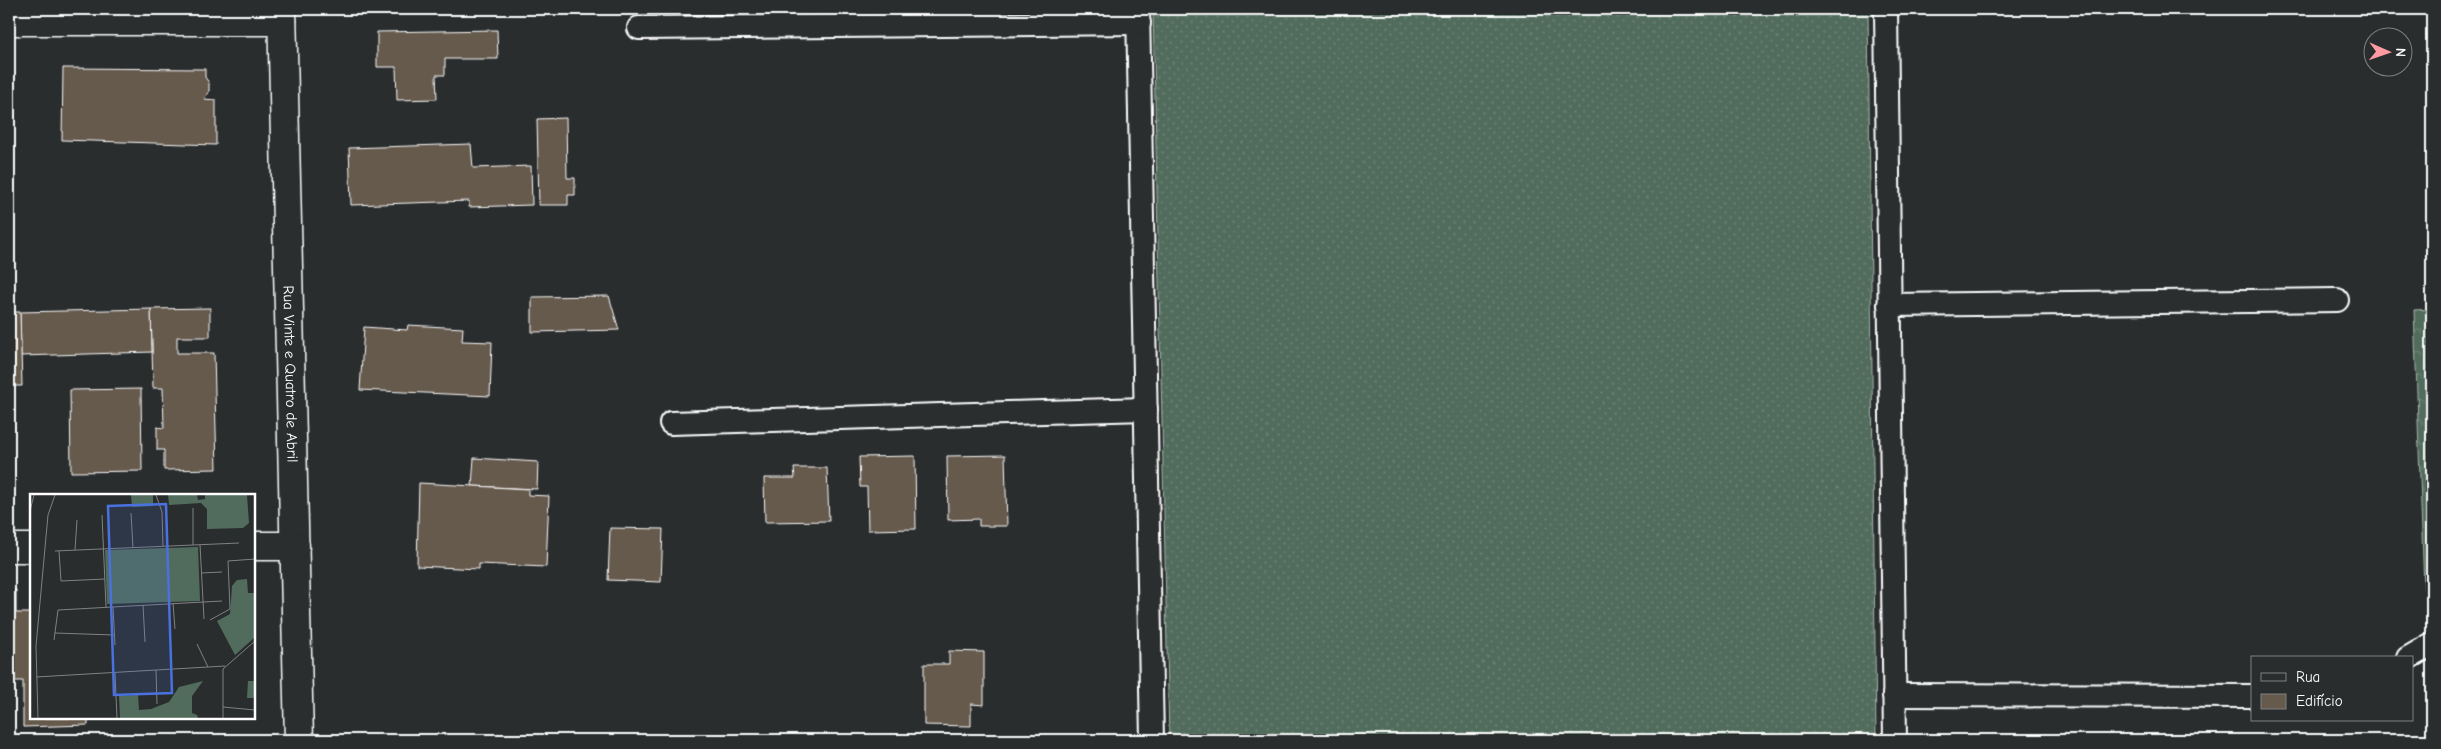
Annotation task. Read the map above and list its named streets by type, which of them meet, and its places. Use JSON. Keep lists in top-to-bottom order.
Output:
{
  "streets": {
    "street": ["Rua Vinte e Quatro de Abril"]
  },
  "legend": ["Rua", "Edifício"],
  "north": "right"
}
